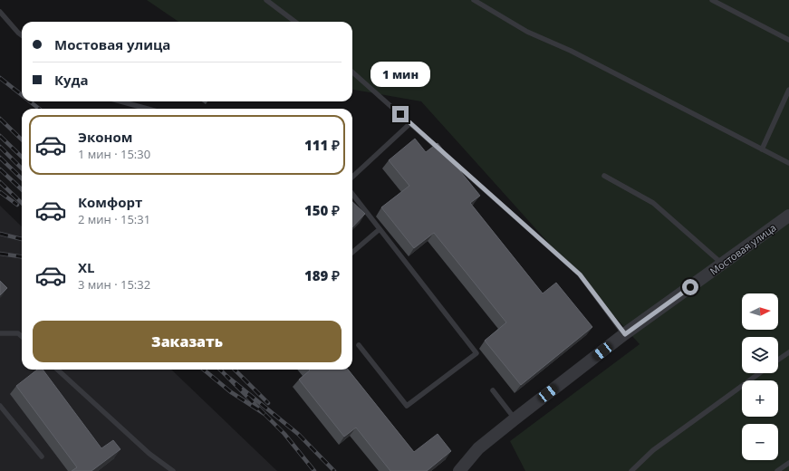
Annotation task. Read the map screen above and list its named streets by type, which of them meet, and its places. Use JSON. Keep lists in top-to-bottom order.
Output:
{
  "streets": {
    "street": ["Мостовая улица"]
  },
  "north": "right",
  "page": {
    "banner": ["Мостовая улица", "Куда"],
    "bubble": "1 мин",
    "list": [
      {
        "name": "Эконом",
        "note": "1 мин · 15:30",
        "value": "111 ₽"
      },
      {
        "name": "Комфорт",
        "note": "2 мин · 15:31",
        "value": "150 ₽"
      },
      {
        "name": "XL",
        "note": "3 мин · 15:32",
        "value": "189 ₽"
      }
    ],
    "map_buttons": ["+", "−"],
    "buttons": "Заказать"
  }
}
